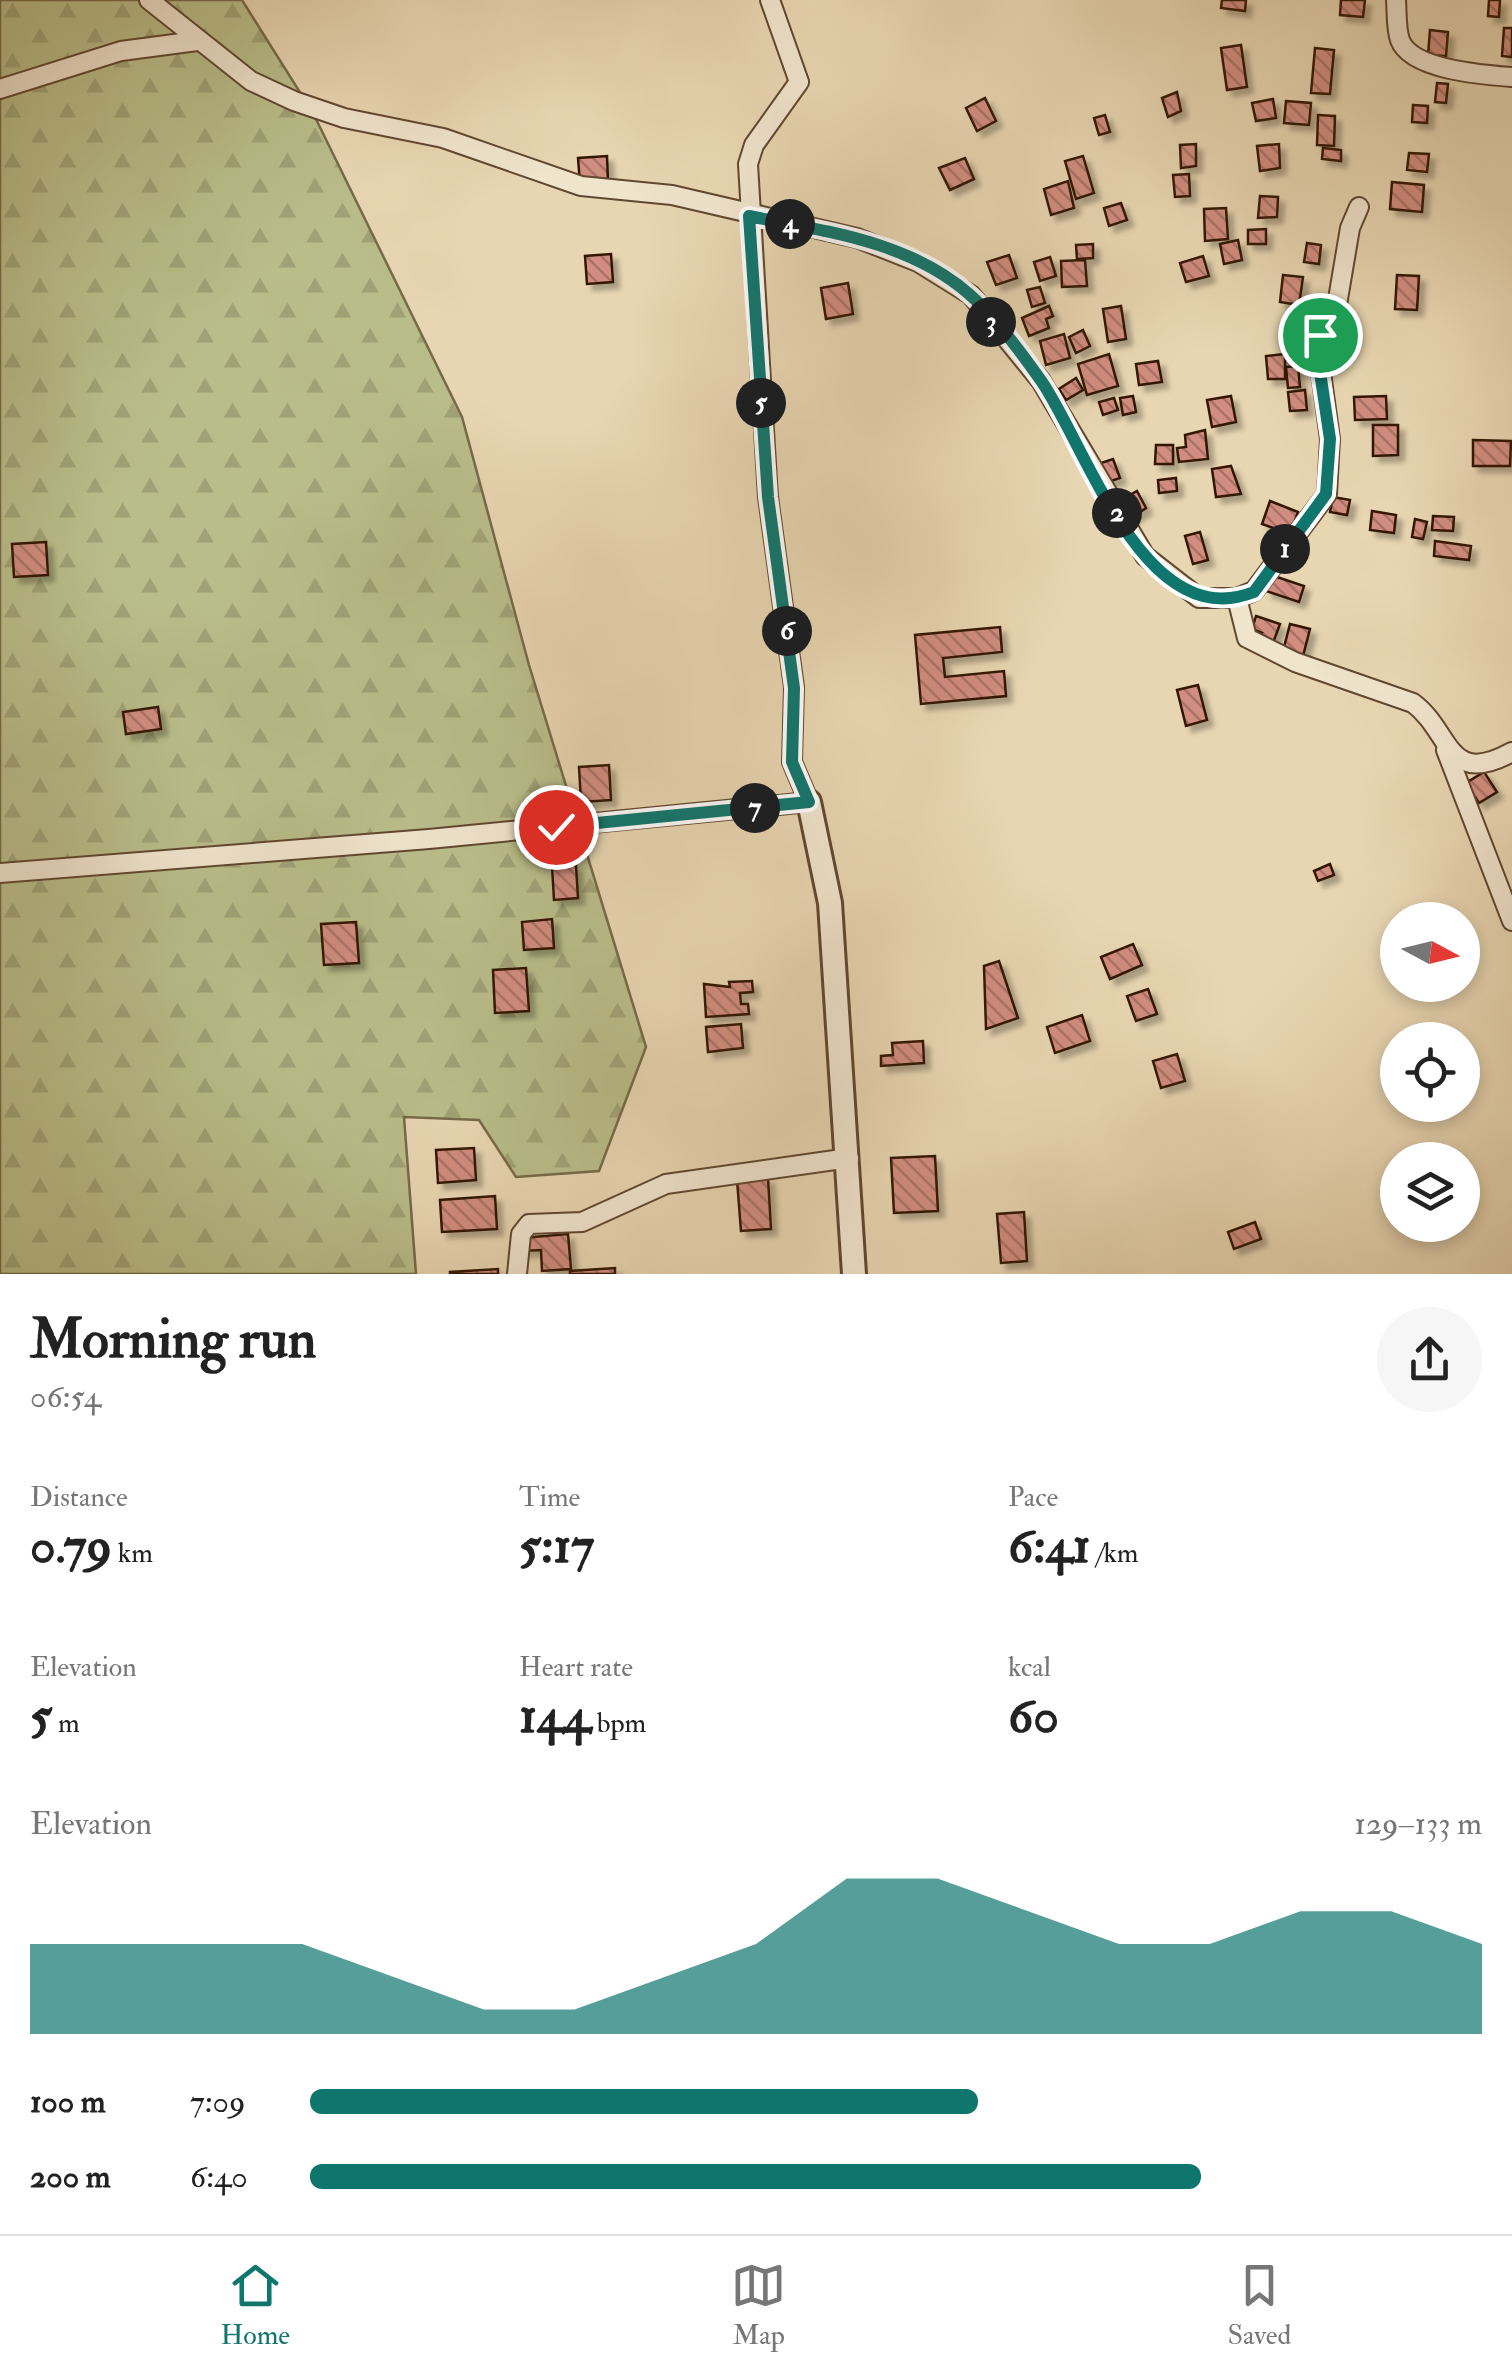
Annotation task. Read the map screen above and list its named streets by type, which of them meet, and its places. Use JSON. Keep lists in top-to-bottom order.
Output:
{
  "north": "right",
  "page": {
    "pins": [
      "4",
      "3",
      "5",
      "2",
      "1",
      "6",
      "7"
    ],
    "heading": ["Morning run", "06:54"],
    "stats": [
      ["Distance", "0.79 km"],
      ["Time", "5:17"],
      ["Pace", "6:41 /km"],
      ["Elevation", "5 m"],
      ["Heart rate", "144 bpm"],
      ["kcal", "60"]
    ],
    "chart": ["Elevation", "129–133 m"],
    "list": [
      {
        "name": "100 m",
        "note": "7:09"
      },
      {
        "name": "200 m",
        "note": "6:40"
      }
    ],
    "tabs": ["Home", "Map", "Saved"]
  }
}
